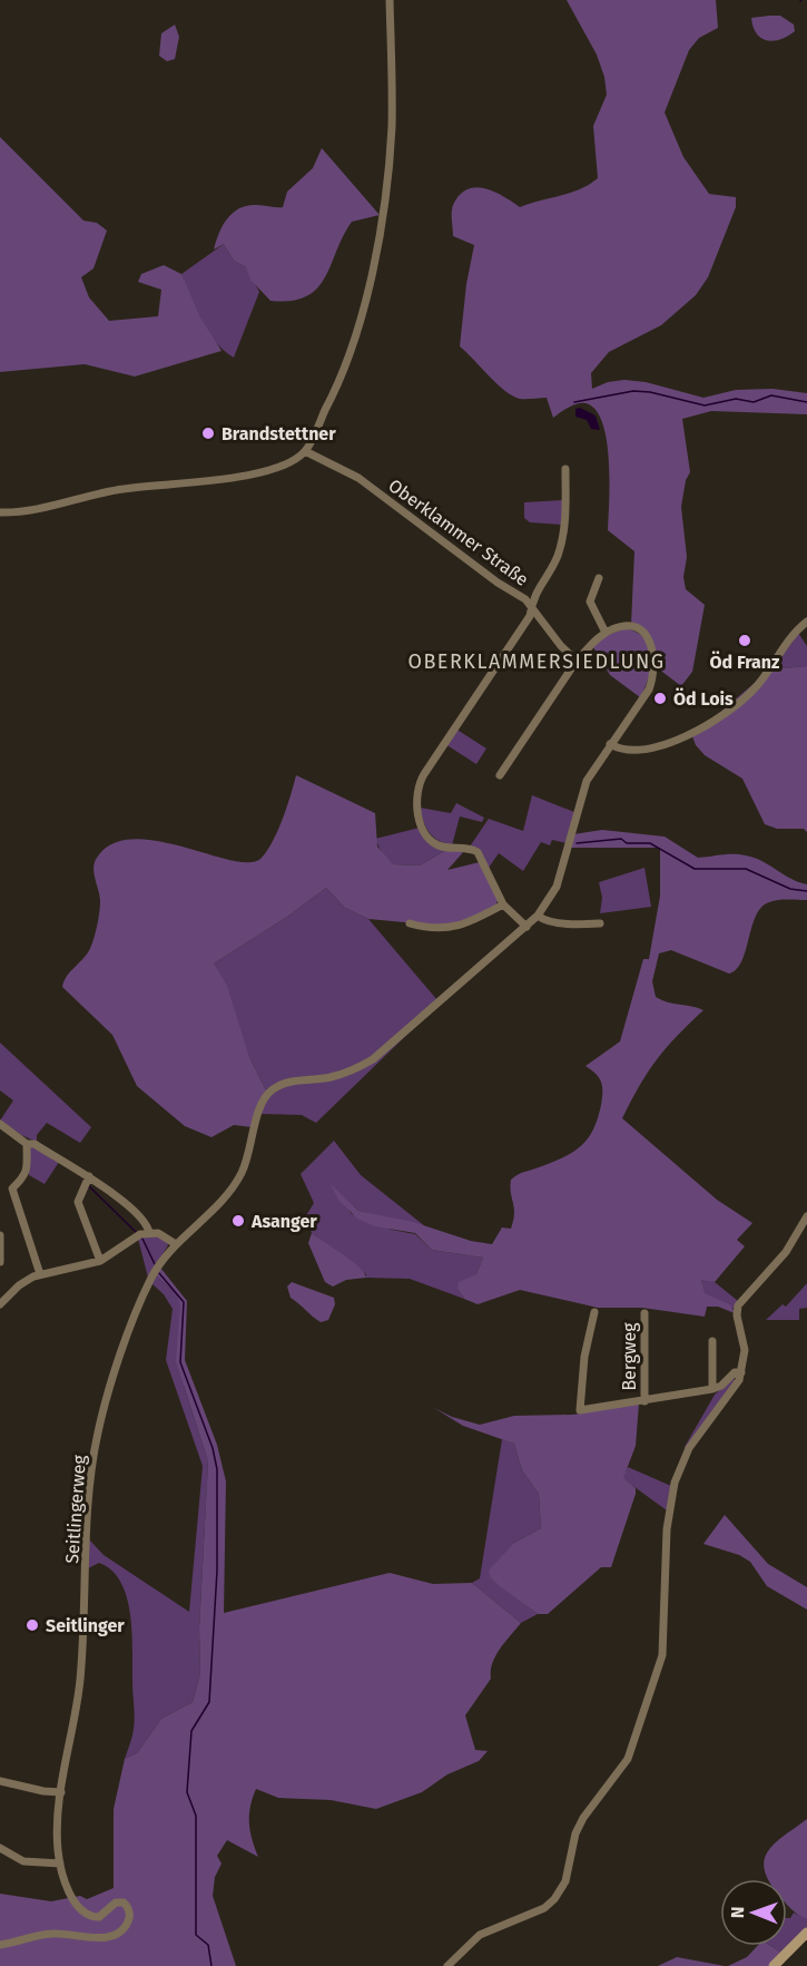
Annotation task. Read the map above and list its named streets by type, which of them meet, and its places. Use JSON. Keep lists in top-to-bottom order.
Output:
{
  "streets": {
    "street": ["Oberklammer Straße", "Bergweg", "Seitlingerweg"]
  },
  "districts": ["OBERKLAMMERSIEDLUNG"],
  "places": [
    "Brandstettner",
    "Öd Franz",
    "Öd Lois",
    "Asanger",
    "Seitlinger"
  ],
  "north": "left"
}
